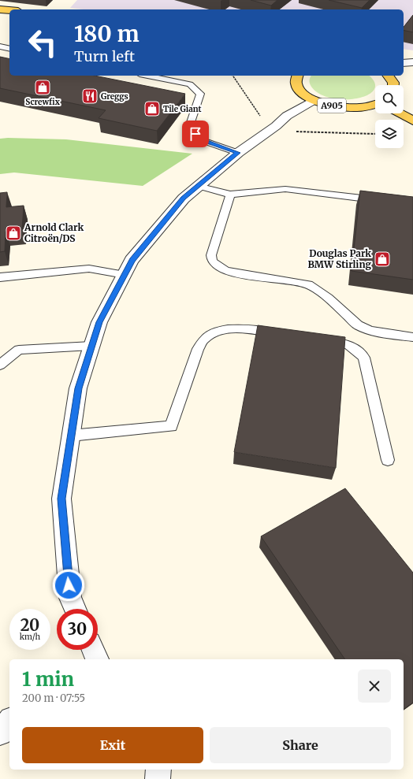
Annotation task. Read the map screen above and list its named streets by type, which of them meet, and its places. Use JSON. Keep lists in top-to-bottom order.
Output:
{
  "streets": {
    "main road": ["A905"]
  },
  "places": {
    "shop": [
      "Screwfix",
      "Tile Giant",
      "Arnold Clark Citroën/DS",
      "Douglas Park BMW Stirling"
    ],
    "restaurant": ["Greggs"]
  },
  "page": {
    "turn": ["180 m", "Turn left"],
    "speed": "20 km/h",
    "limit": "30",
    "heading": ["1 min", "200 m · 07:55"],
    "buttons": ["Exit", "Share"]
  }
}
